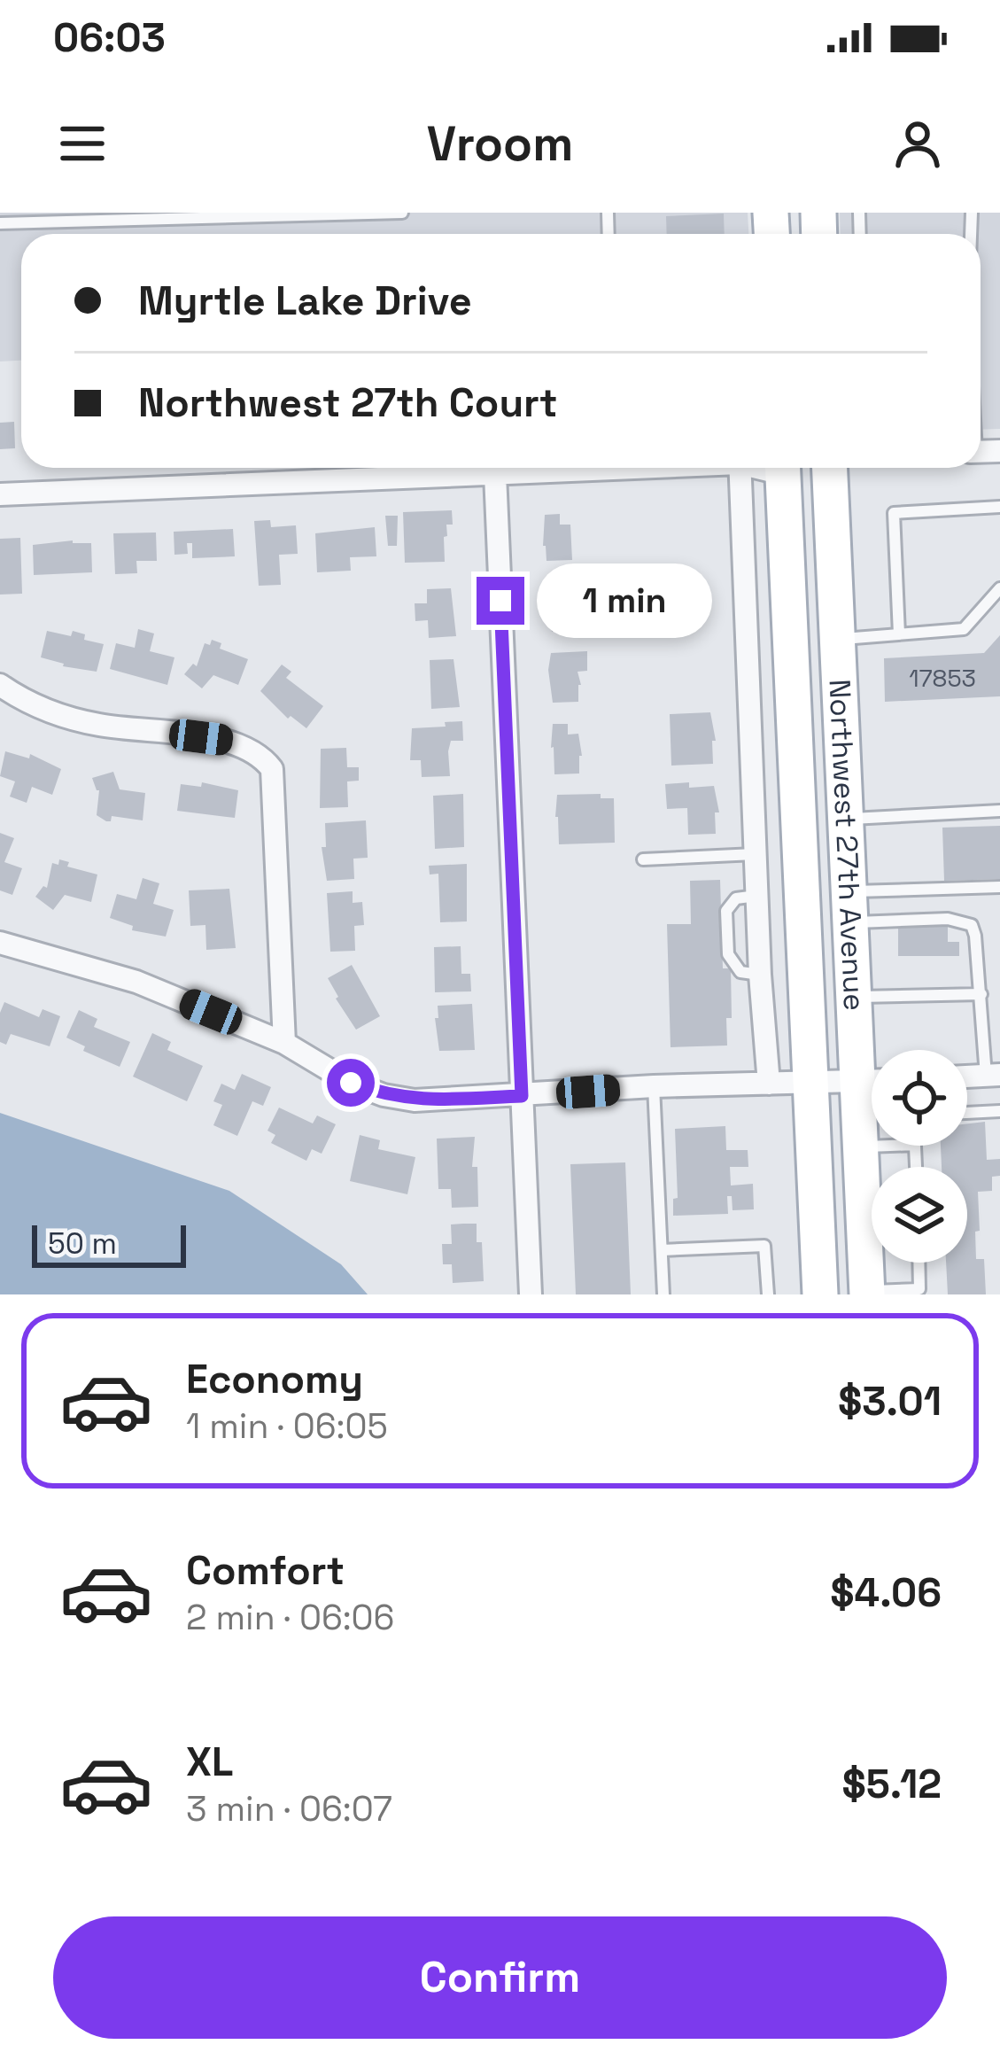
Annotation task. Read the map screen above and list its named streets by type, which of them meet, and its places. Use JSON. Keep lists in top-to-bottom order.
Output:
{
  "streets": {
    "main road": ["Northwest 27th Avenue"]
  },
  "house_numbers": ["17853"],
  "scale_bar": "50 m",
  "page": {
    "status": "06:03",
    "header": "Vroom",
    "banner": ["Myrtle Lake Drive", "Northwest 27th Court"],
    "bubble": "1 min",
    "scale": "50 m",
    "list": [
      {
        "name": "Economy",
        "note": "1 min · 06:05",
        "value": "$3.01"
      },
      {
        "name": "Comfort",
        "note": "2 min · 06:06",
        "value": "$4.06"
      },
      {
        "name": "XL",
        "note": "3 min · 06:07",
        "value": "$5.12"
      }
    ],
    "buttons": "Confirm"
  }
}
